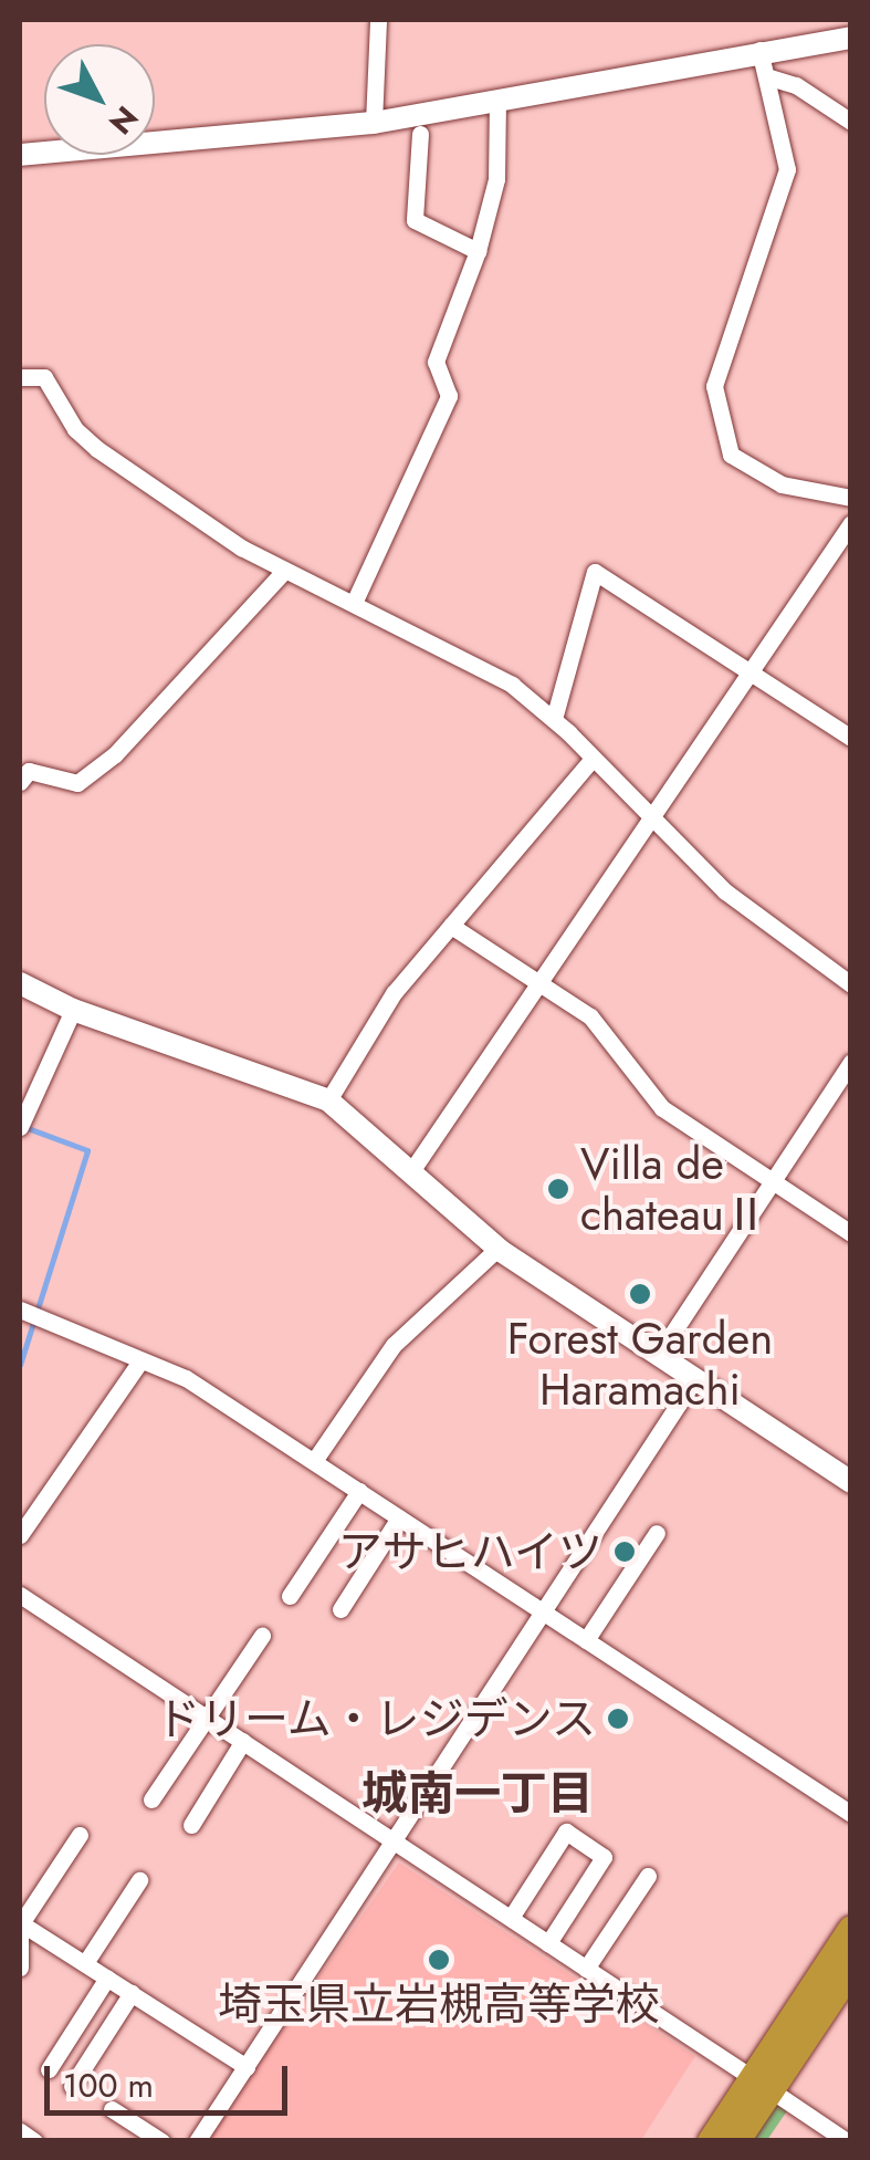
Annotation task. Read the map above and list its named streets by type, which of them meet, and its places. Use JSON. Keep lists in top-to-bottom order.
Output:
{
  "districts": ["城南一丁目"],
  "places": [
    "Villa de chateauⅡ",
    "Forest Garden Haramachi",
    "アサヒハイツ",
    "ドリーム・レジデンス",
    "埼玉県立岩槻高等学校"
  ],
  "scale_bar": "100 m",
  "north": "bottom right"
}
